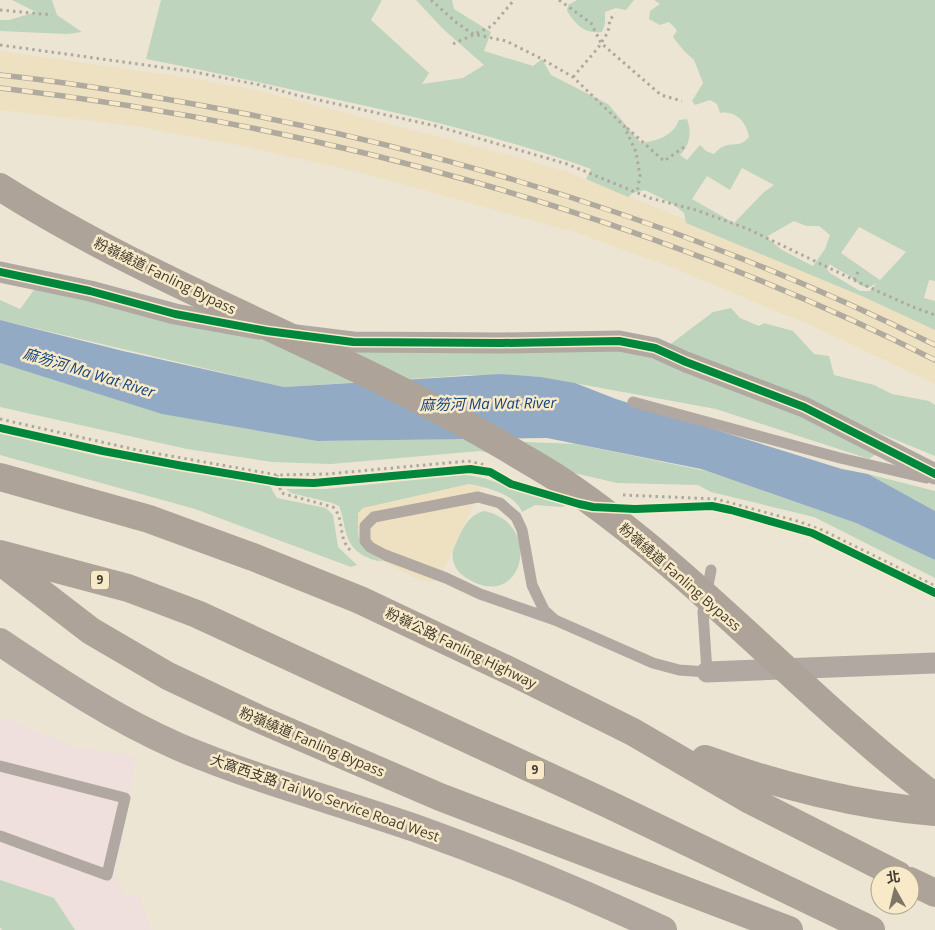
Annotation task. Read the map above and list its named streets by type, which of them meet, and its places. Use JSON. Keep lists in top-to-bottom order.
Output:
{
  "streets": {
    "highway": ["粉嶺繞道 Fanling Bypass", "9", "粉嶺公路 Fanling Highway"],
    "main road": ["大窩西支路 Tai Wo Service Road West"]
  },
  "water": ["麻笏河 Ma Wat River"],
  "north": "top"
}
